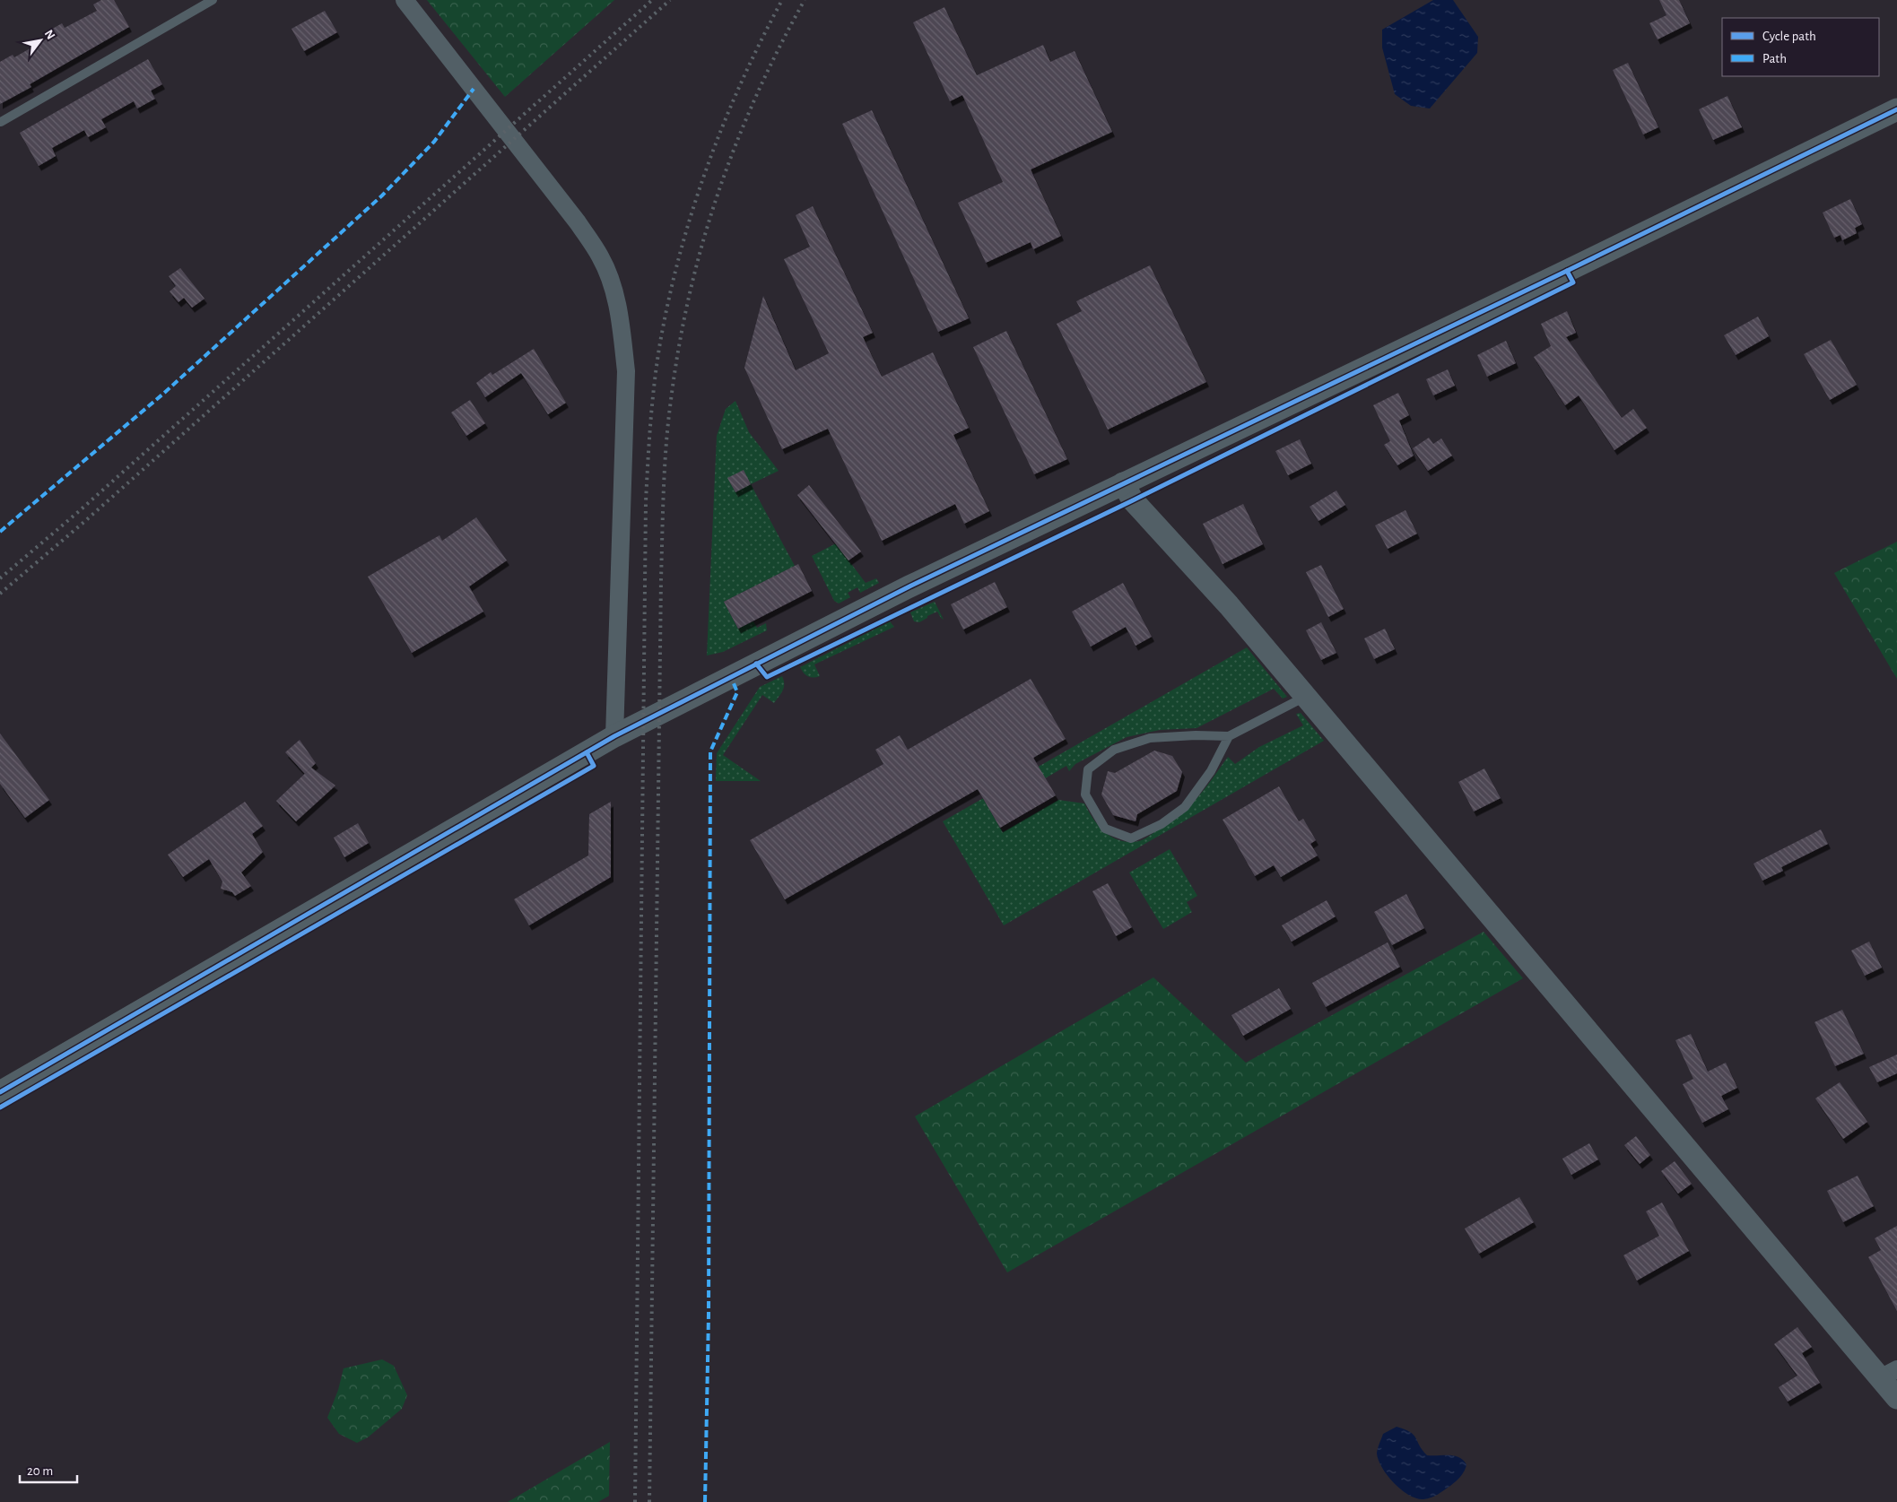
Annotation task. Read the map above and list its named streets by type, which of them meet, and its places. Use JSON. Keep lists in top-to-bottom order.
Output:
{
  "legend": ["Cycle path", "Path"],
  "scale_bar": "20 m",
  "north": "top right"
}
